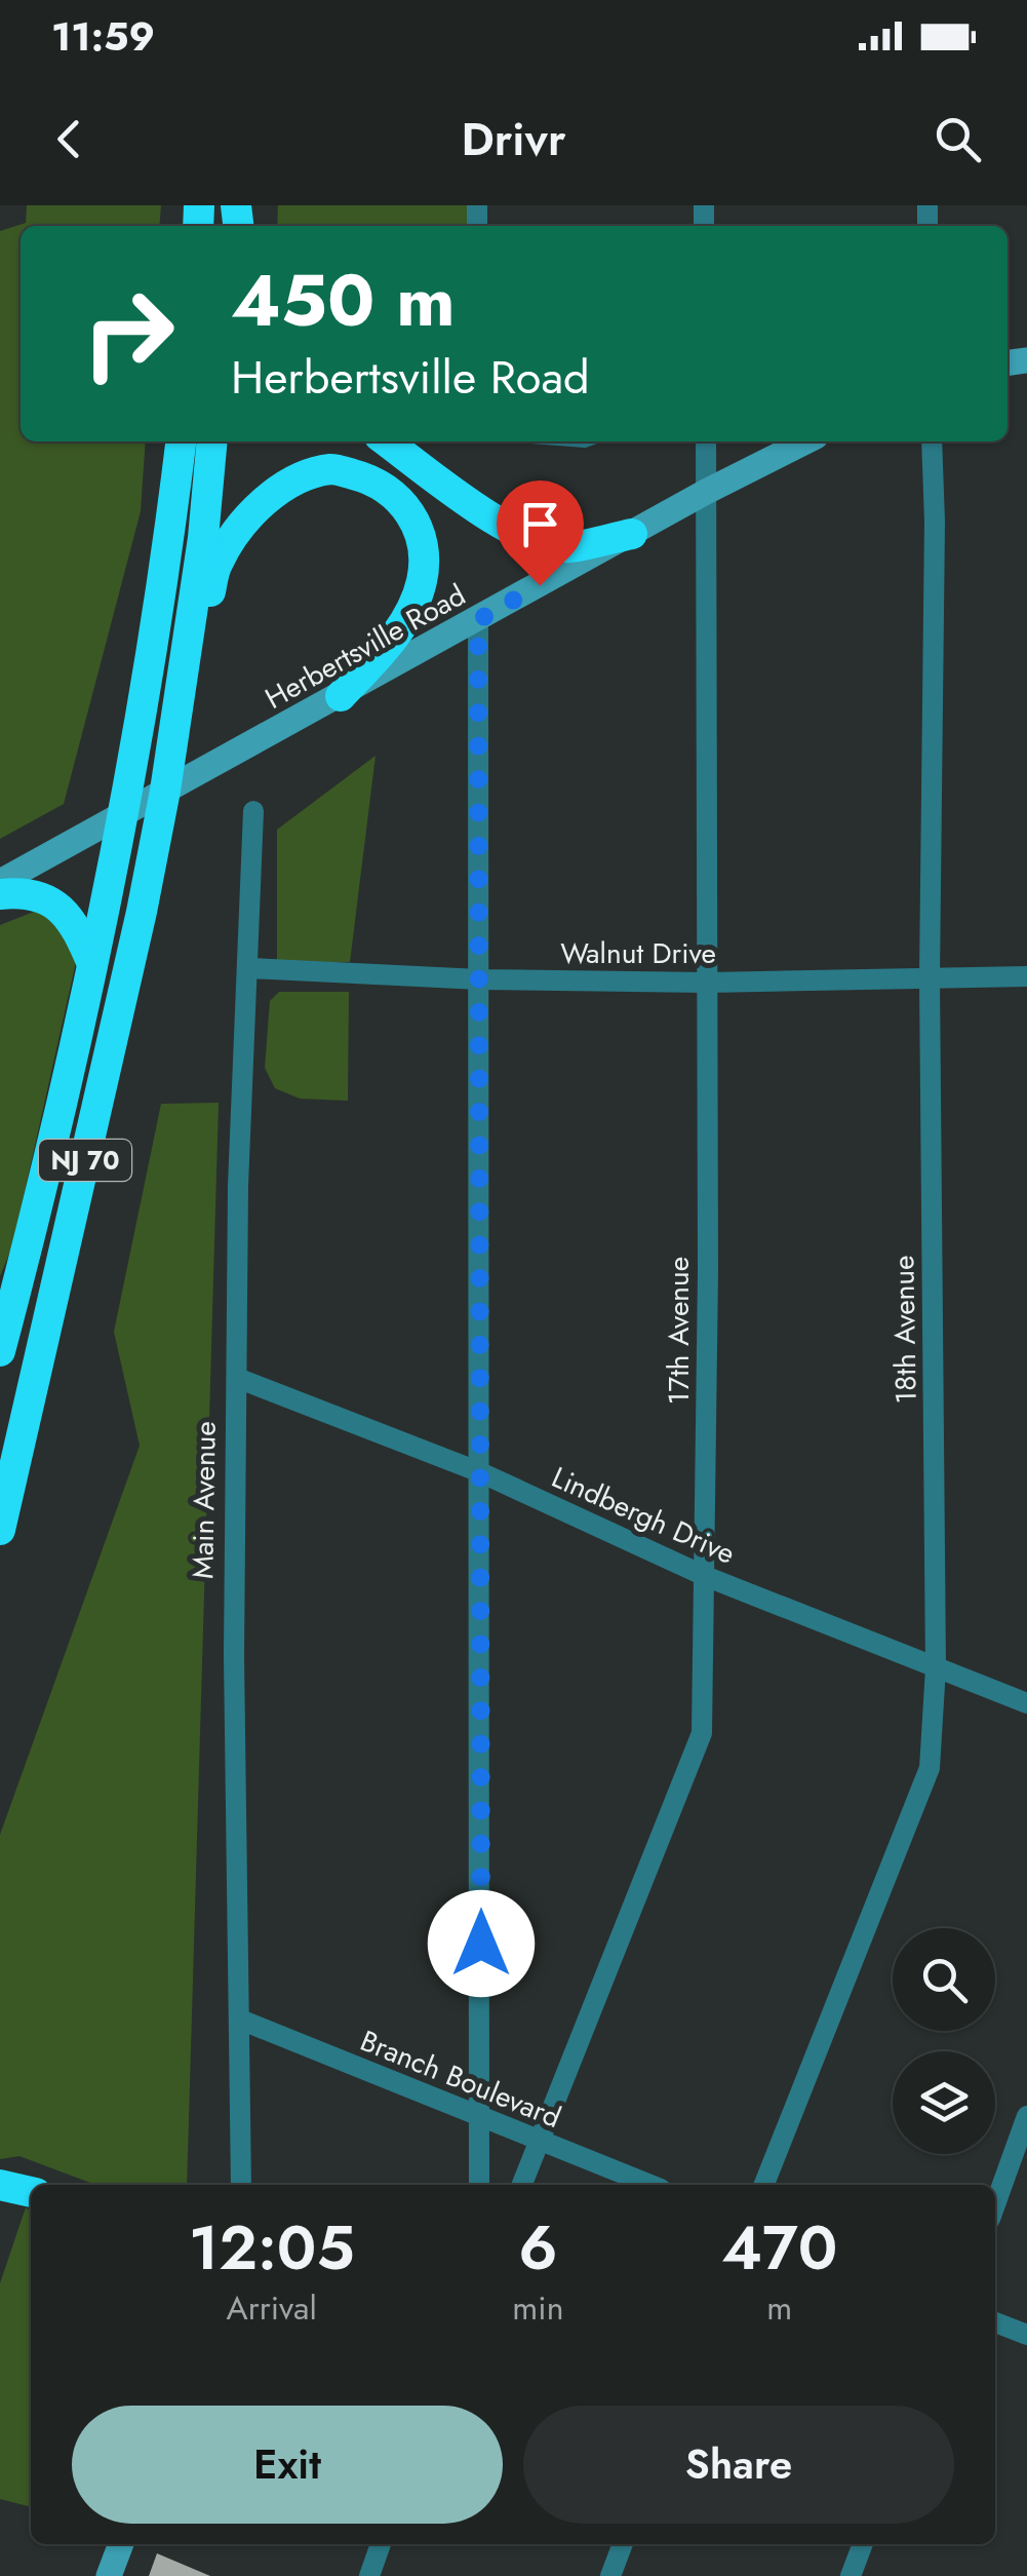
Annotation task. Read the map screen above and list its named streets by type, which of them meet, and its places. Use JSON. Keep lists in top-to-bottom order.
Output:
{
  "streets": {
    "highway": ["NJ 70"],
    "main road": ["Herbertsville Road"],
    "street": [
      "Walnut Drive",
      "18th Avenue",
      "17th Avenue",
      "Main Avenue",
      "Lindbergh Drive",
      "Branch Boulevard"
    ]
  },
  "crossings": [
    ["Herbertsville Road", "NJ 70"],
    ["Herbertsville Road", "17th Avenue"],
    ["Walnut Drive", "18th Avenue"],
    ["Walnut Drive", "17th Avenue"],
    ["Walnut Drive", "Main Avenue"],
    ["18th Avenue", "Lindbergh Drive"],
    ["17th Avenue", "Lindbergh Drive"],
    ["17th Avenue", "Branch Boulevard"],
    ["Main Avenue", "Lindbergh Drive"],
    ["Main Avenue", "Branch Boulevard"]
  ],
  "page": {
    "status": "11:59",
    "header": "Drivr",
    "turn": ["450 m", "Herbertsville Road"],
    "eta": [
      "12:05",
      "Arrival",
      "6",
      "min",
      "470",
      "m"
    ],
    "buttons": ["Exit", "Share"]
  }
}
